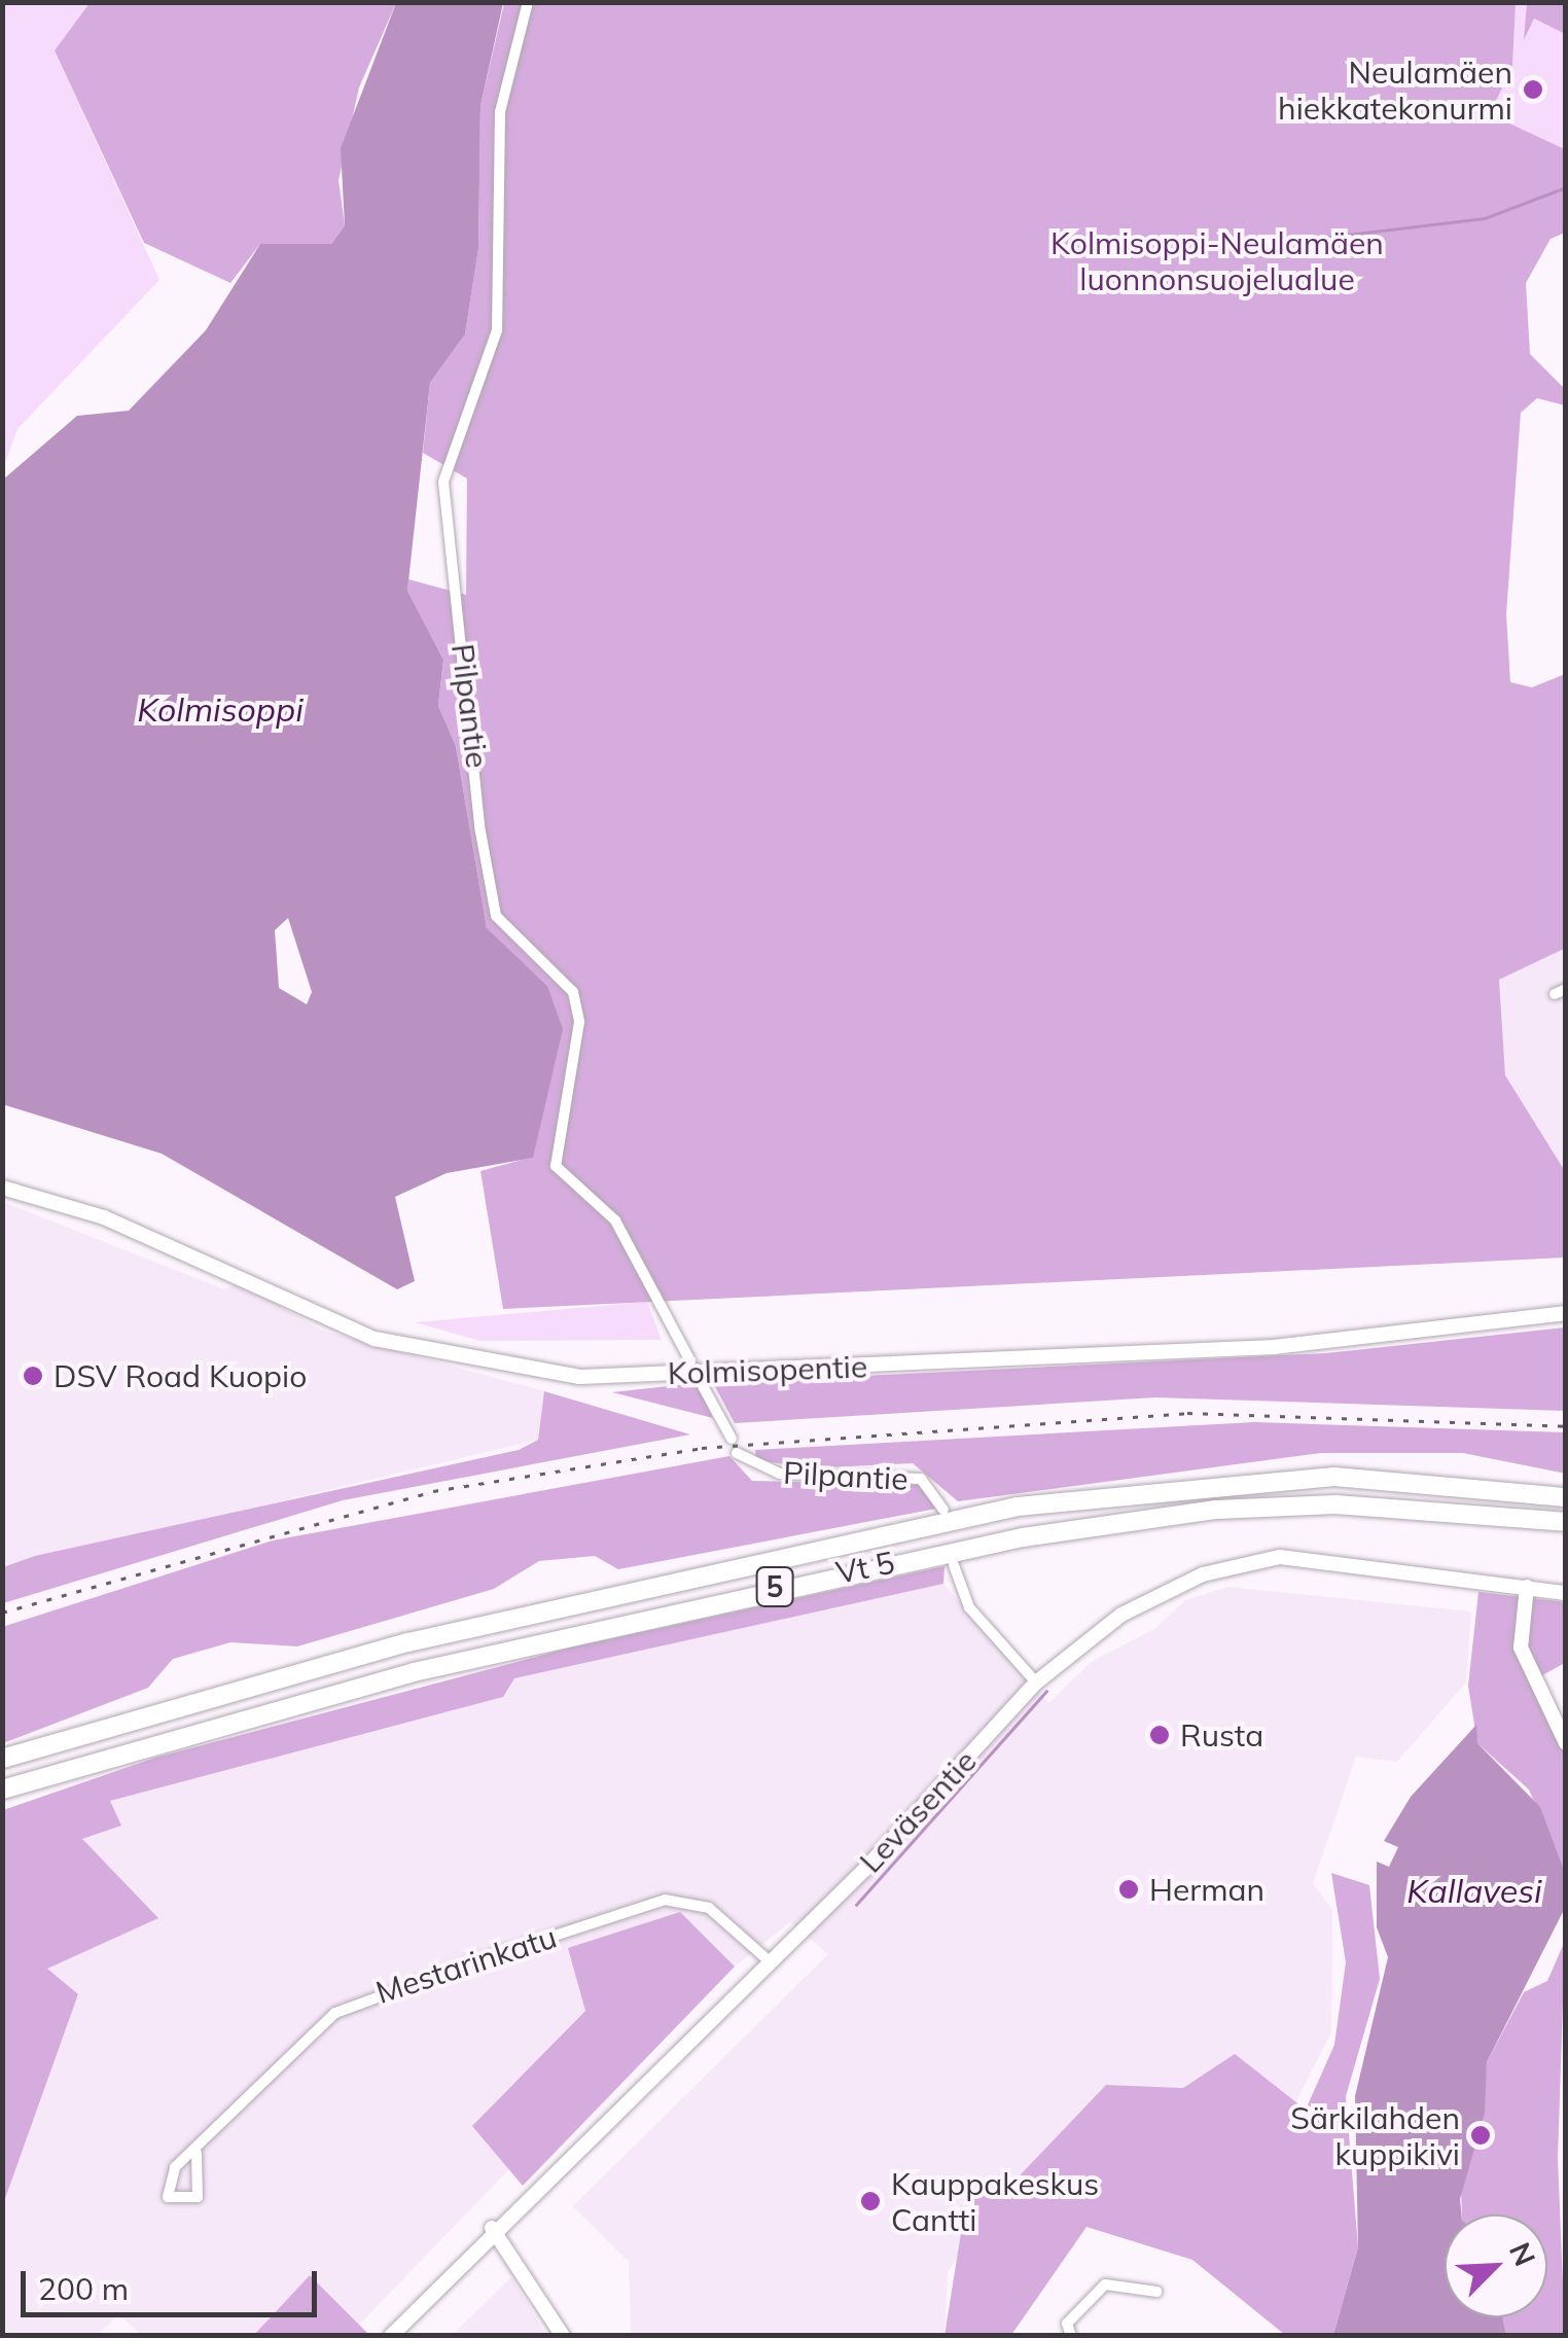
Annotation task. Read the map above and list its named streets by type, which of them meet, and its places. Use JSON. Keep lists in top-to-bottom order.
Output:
{
  "streets": {
    "highway": ["Vt 5", "5"],
    "main road": ["Kolmisopentie", "Leväsentie"],
    "street": ["Pilpantie", "Mestarinkatu"]
  },
  "crossings": [
    ["Leväsentie", "Mestarinkatu"]
  ],
  "water": ["Kolmisoppi", "Kallavesi"],
  "parks": ["Kolmisoppi-Neulamäen luonnonsuojelualue"],
  "places": [
    "Neulamäen hiekkatekonurmi",
    "DSV Road Kuopio",
    "Rusta",
    "Herman",
    "Särkilahden kuppikivi",
    "Kauppakeskus Cantti"
  ],
  "scale_bar": "200 m",
  "north": "top right"
}
